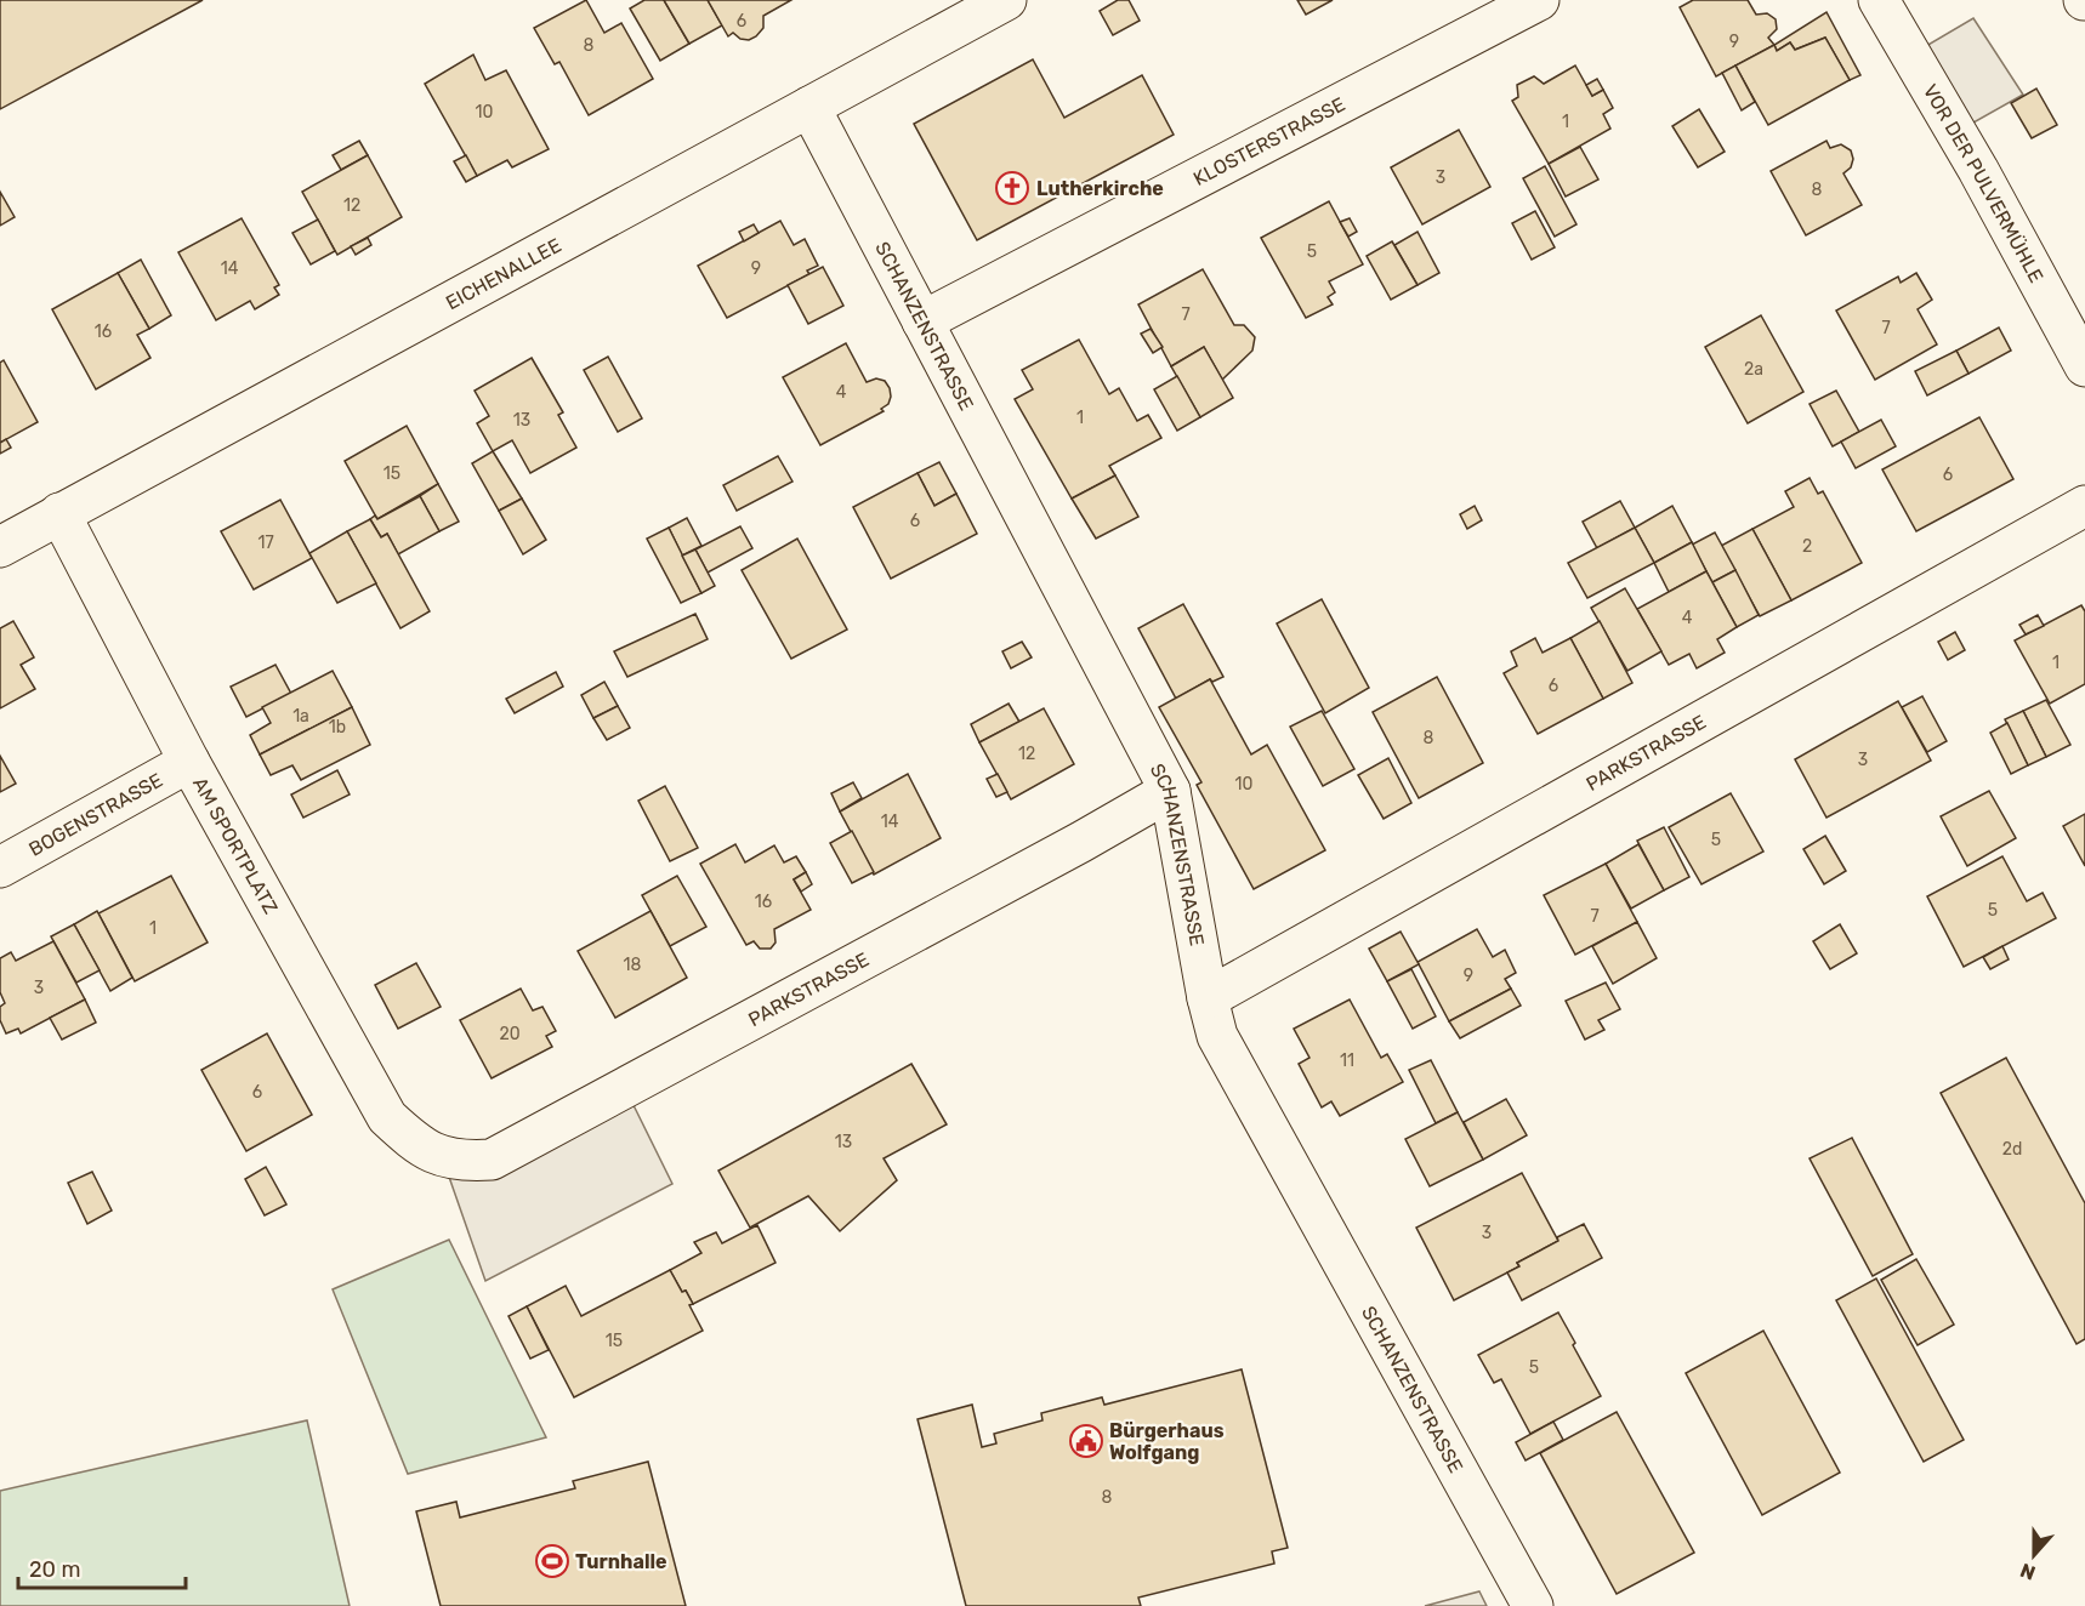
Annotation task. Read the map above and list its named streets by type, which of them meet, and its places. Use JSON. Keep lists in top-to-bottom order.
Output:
{
  "streets": {
    "street": [
      "KLOSTERSTRASSE",
      "VOR DER PULVERMÜHLE",
      "EICHENALLEE",
      "SCHANZENSTRASSE",
      "PARKSTRASSE",
      "BOGENSTRASSE",
      "AM SPORTPLATZ"
    ]
  },
  "crossings": [
    ["KLOSTERSTRASSE", "SCHANZENSTRASSE"],
    ["EICHENALLEE", "SCHANZENSTRASSE"],
    ["EICHENALLEE", "AM SPORTPLATZ"],
    ["SCHANZENSTRASSE", "PARKSTRASSE"],
    ["PARKSTRASSE", "AM SPORTPLATZ"],
    ["BOGENSTRASSE", "AM SPORTPLATZ"]
  ],
  "places": {
    "church": ["Lutherkirche"],
    "public building": ["Bürgerhaus Wolfgang"],
    "sports": ["Turnhalle"]
  },
  "house_numbers": [
    "6",
    "9",
    "8",
    "10",
    "1",
    "3",
    "8",
    "12",
    "5",
    "14",
    "9",
    "7",
    "7",
    "16",
    "2a",
    "4",
    "1",
    "13",
    "15",
    "6",
    "6",
    "17",
    "2",
    "4",
    "1",
    "6",
    "1a",
    "1b",
    "8",
    "12",
    "3",
    "10",
    "14",
    "5",
    "16",
    "5",
    "7",
    "1",
    "18",
    "9",
    "3",
    "20",
    "11",
    "6",
    "13",
    "2d",
    "3",
    "15",
    "5",
    "8"
  ],
  "scale_bar": "20 m",
  "north": "bottom"
}
